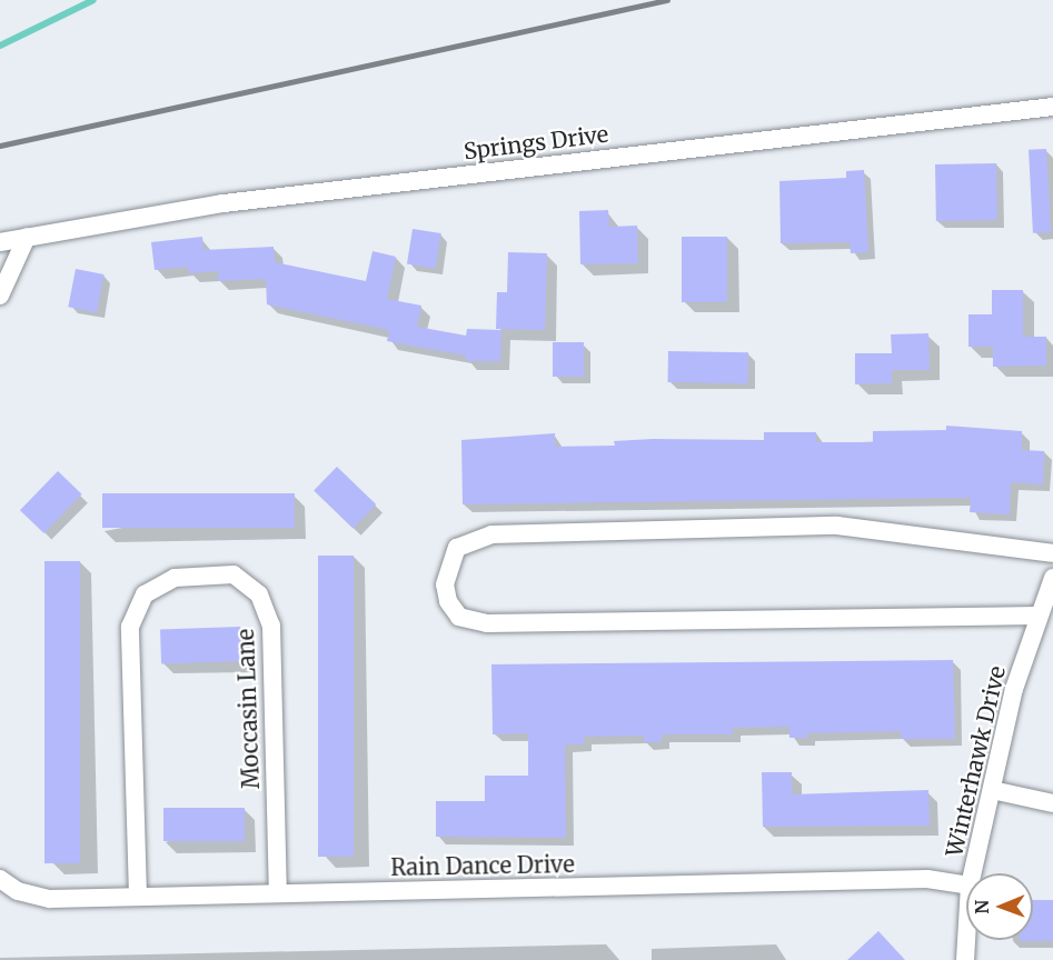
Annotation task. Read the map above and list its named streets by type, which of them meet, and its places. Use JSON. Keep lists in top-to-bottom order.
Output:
{
  "streets": {
    "street": [
      "Springs Drive",
      "Moccasin Lane",
      "Winterhawk Drive",
      "Rain Dance Drive"
    ]
  },
  "crossings": [
    ["Moccasin Lane", "Rain Dance Drive"]
  ],
  "north": "left"
}
